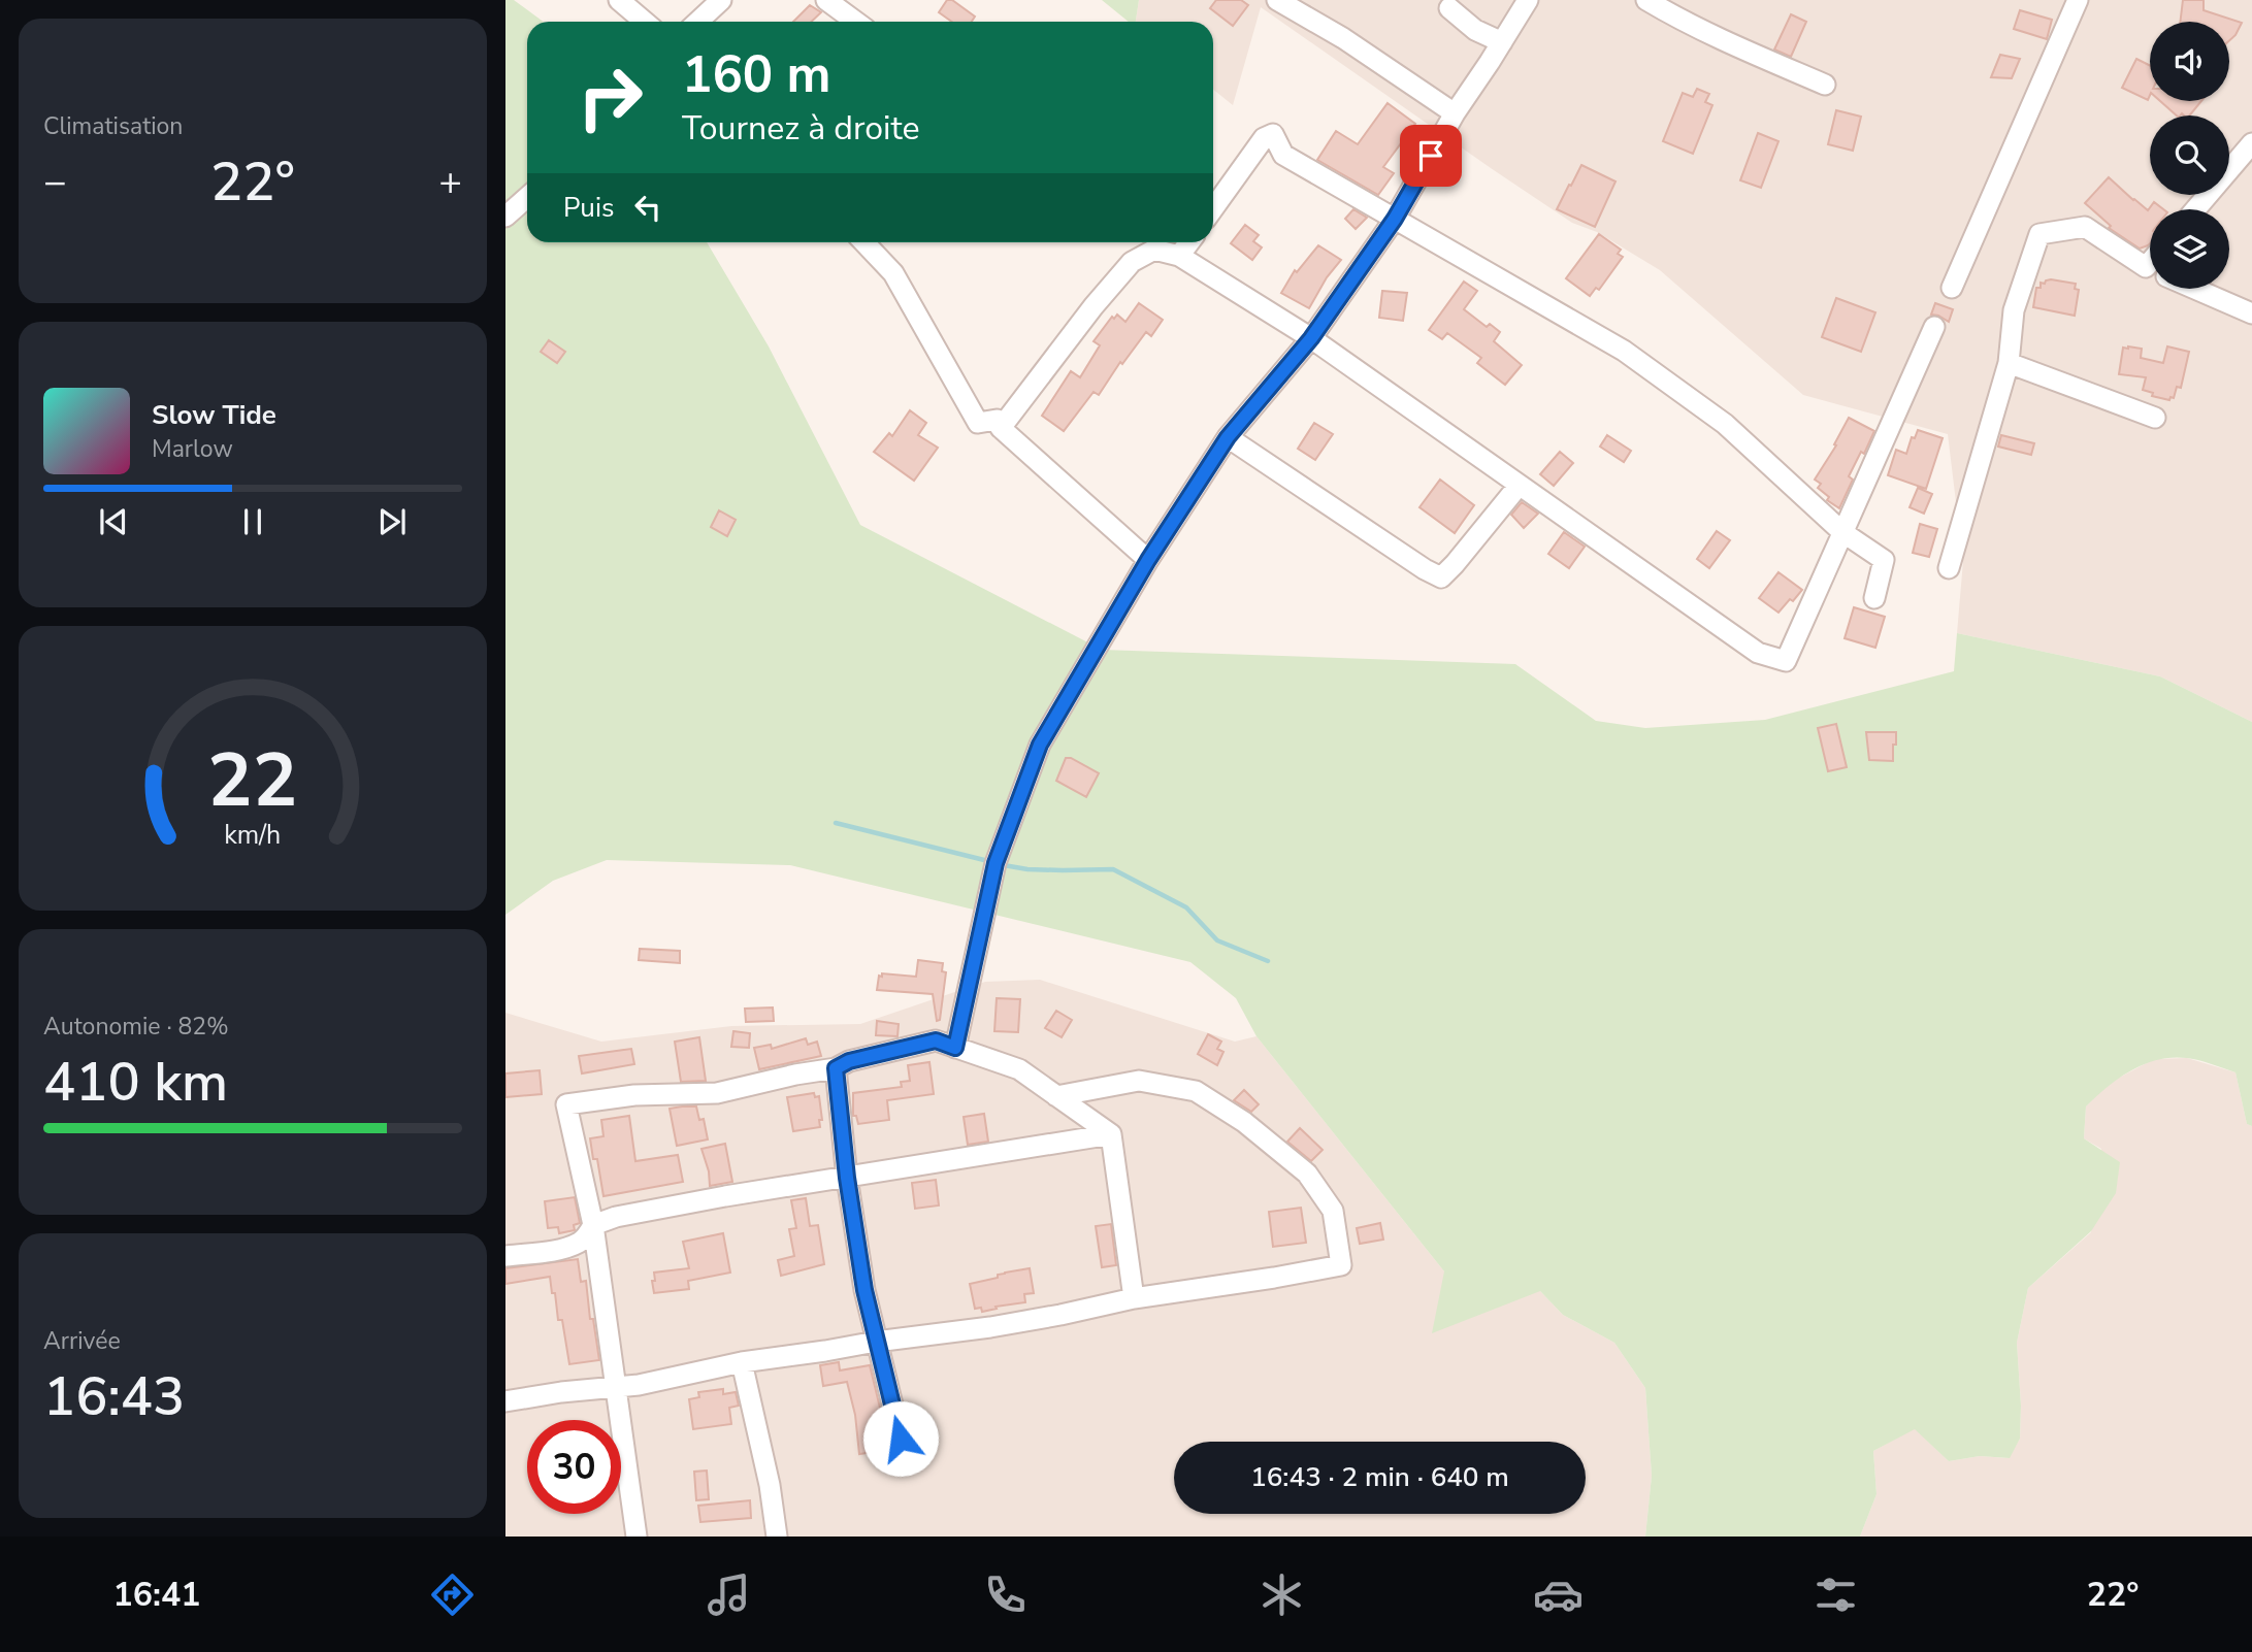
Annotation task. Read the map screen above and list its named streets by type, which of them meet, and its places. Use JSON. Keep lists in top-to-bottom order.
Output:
{
  "page": {
    "tile": [
      "Climatisation",
      ["Autonomie · 82%", "410 km"],
      ["Arrivée", "16:43"]
    ],
    "turn": ["160 m", "Tournez à droite"],
    "heat": ["−", "22°", "+"],
    "then": "Puis",
    "song": ["Slow Tide", "Marlow"],
    "limit": "30",
    "trip": "16:43 · 2 min · 640 m",
    "tabs": ["16:41", "22°"],
    "gauge": ["22", "km/h"]
  }
}
